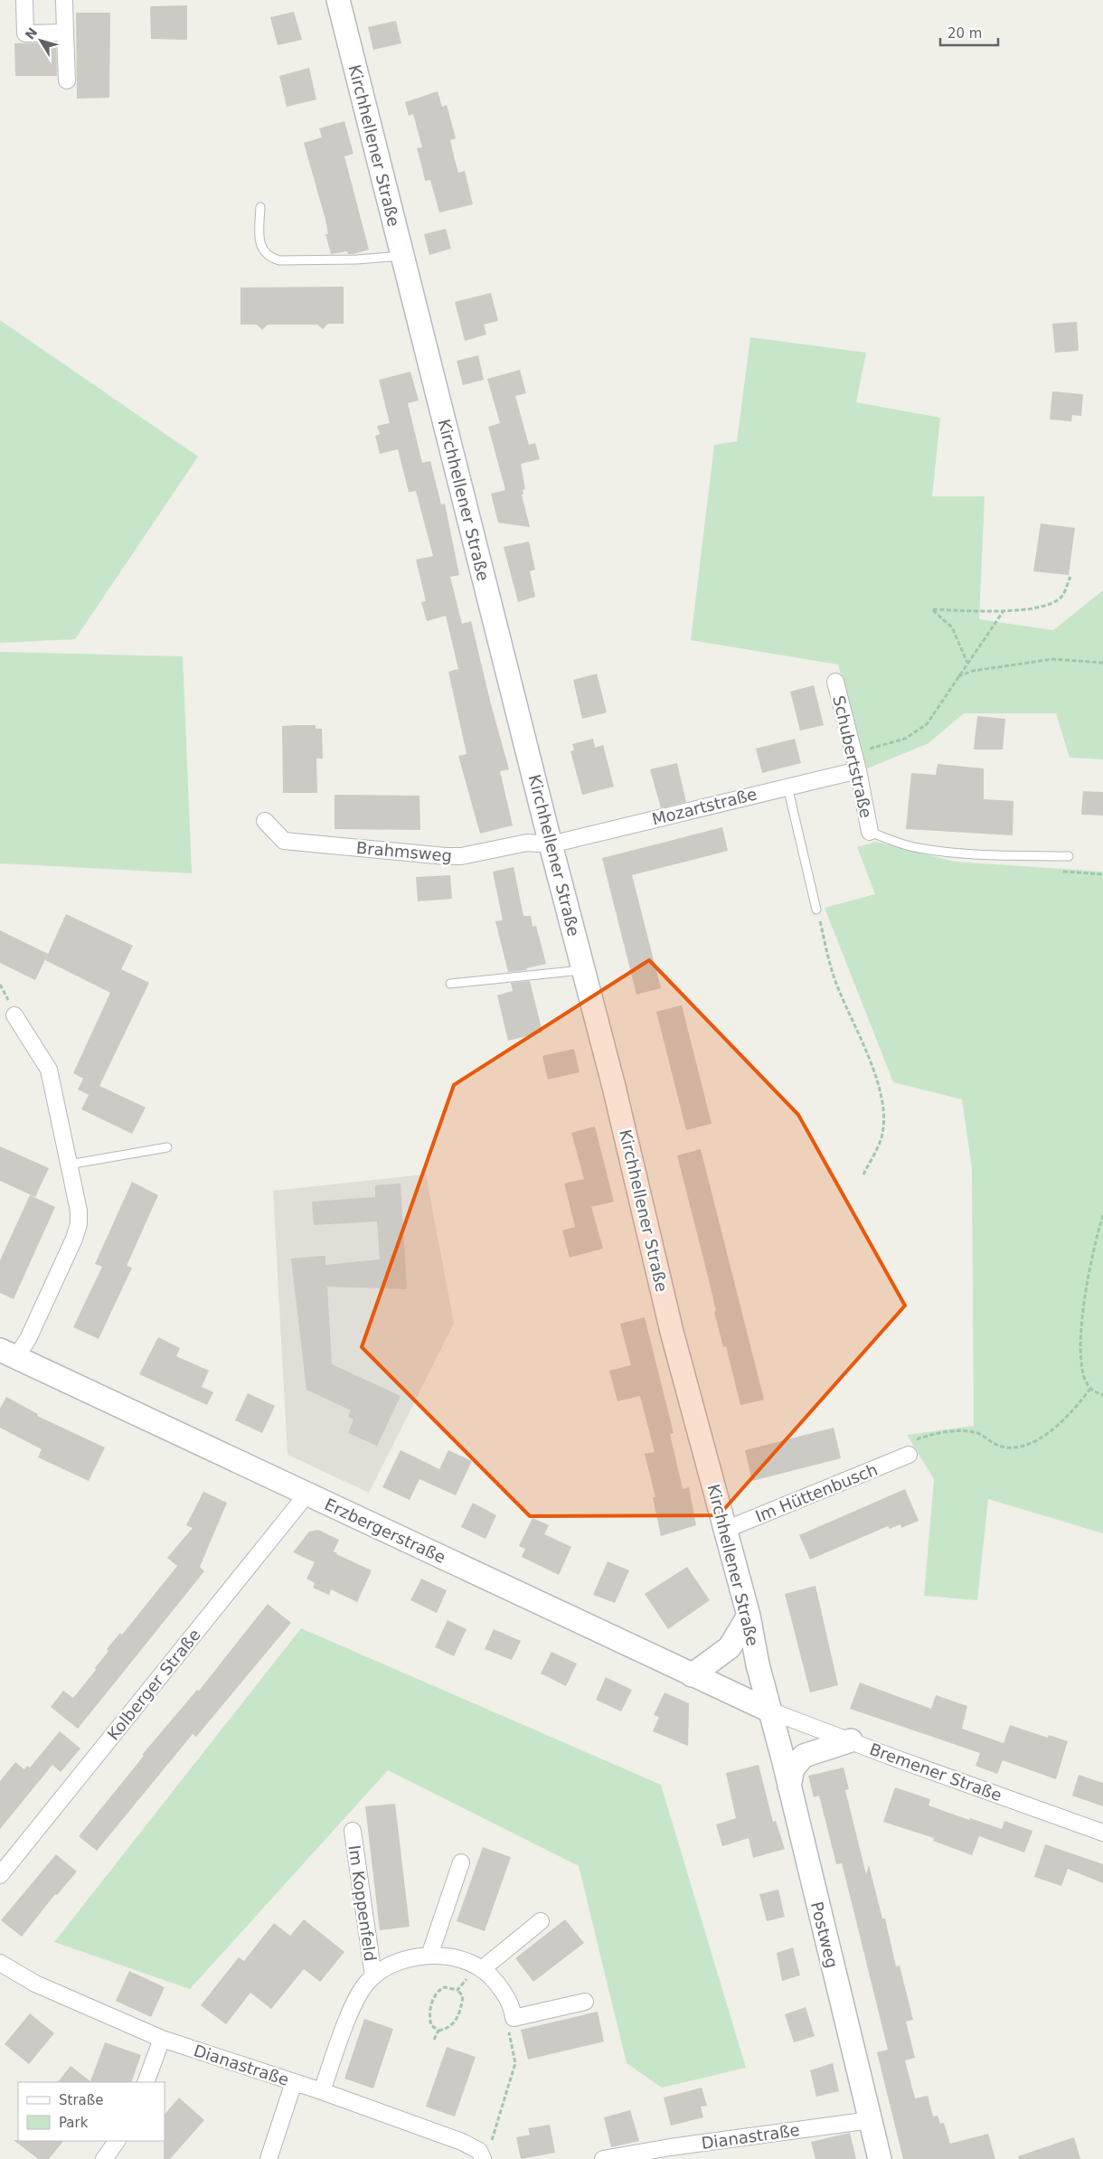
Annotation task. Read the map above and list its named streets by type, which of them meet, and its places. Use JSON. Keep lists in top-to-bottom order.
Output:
{
  "streets": {
    "main road": ["Kirchhellener Straße", "Erzbergerstraße", "Postweg"],
    "street": [
      "Schubertstraße",
      "Mozartstraße",
      "Brahmsweg",
      "Im Hüttenbusch",
      "Kolberger Straße",
      "Bremener Straße",
      "Im Koppenfeld",
      "Dianastraße"
    ]
  },
  "crossings": [
    ["Kirchhellener Straße", "Mozartstraße"],
    ["Kirchhellener Straße", "Brahmsweg"],
    ["Kirchhellener Straße", "Im Hüttenbusch"],
    ["Kirchhellener Straße", "Erzbergerstraße"],
    ["Kirchhellener Straße", "Bremener Straße"],
    ["Kirchhellener Straße", "Postweg"],
    ["Schubertstraße", "Mozartstraße"],
    ["Mozartstraße", "Brahmsweg"],
    ["Erzbergerstraße", "Kolberger Straße"],
    ["Erzbergerstraße", "Bremener Straße"],
    ["Erzbergerstraße", "Postweg"],
    ["Bremener Straße", "Postweg"],
    ["Im Koppenfeld", "Dianastraße"],
    ["Postweg", "Dianastraße"]
  ],
  "legend": ["Straße", "Park"],
  "scale_bar": "20 m",
  "north": "top left"
}
